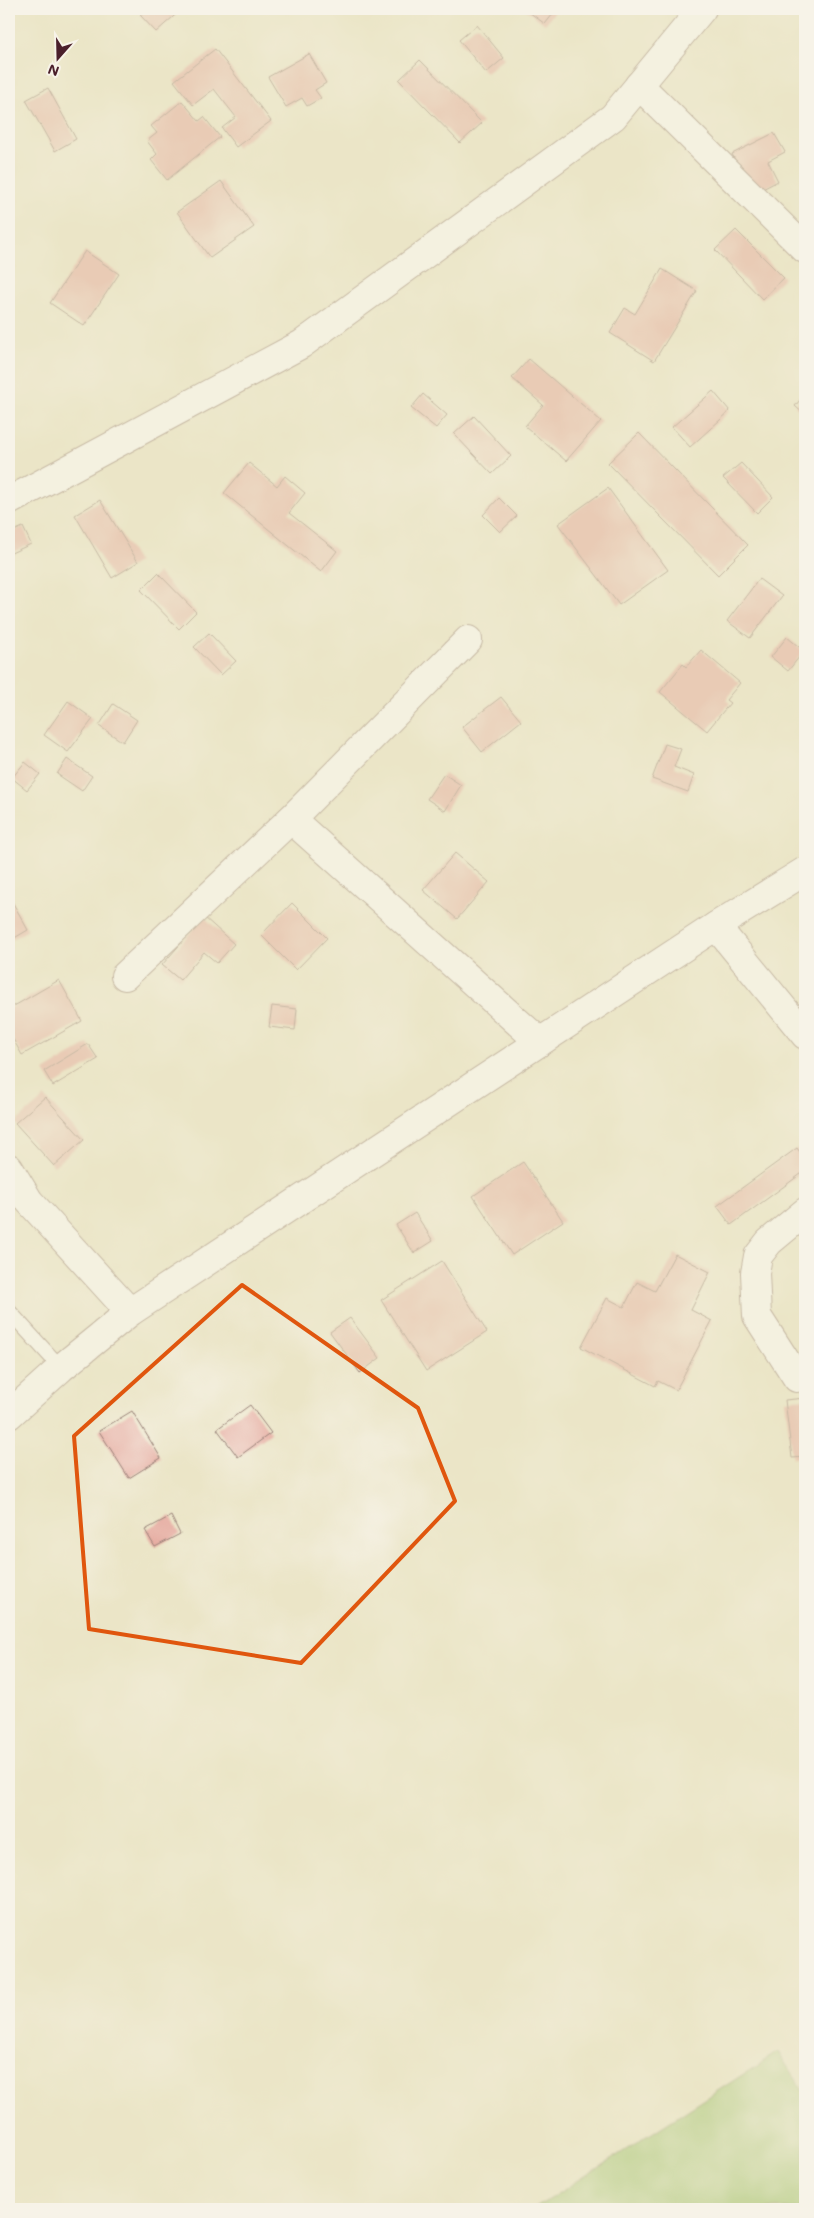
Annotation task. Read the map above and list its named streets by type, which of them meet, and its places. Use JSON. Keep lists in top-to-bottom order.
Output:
{
  "north": "bottom"
}
